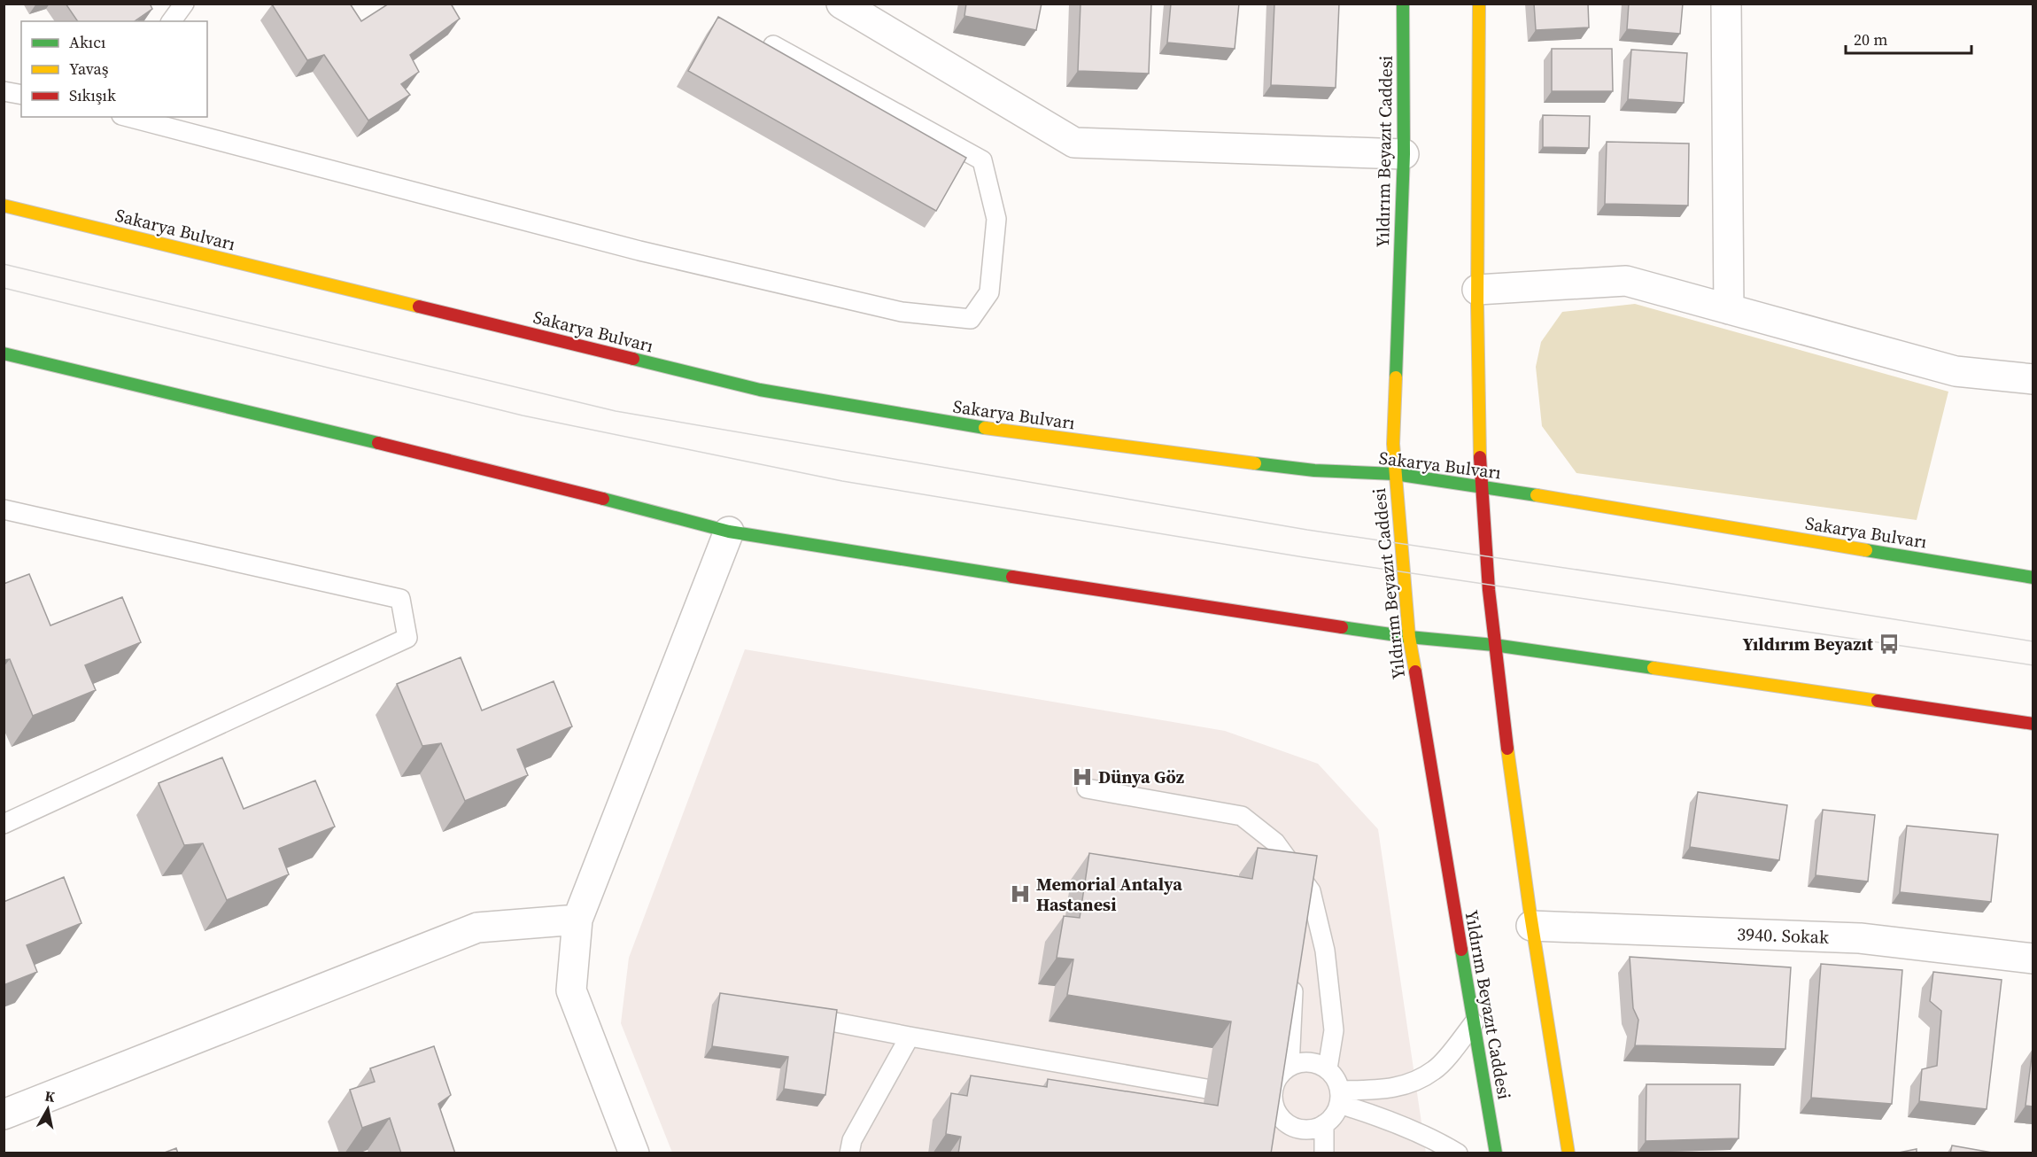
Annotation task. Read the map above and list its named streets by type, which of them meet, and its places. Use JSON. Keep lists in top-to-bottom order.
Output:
{
  "streets": {
    "main road": ["Yıldırım Beyazıt Caddesi", "Sakarya Bulvarı"],
    "street": ["3940. Sokak"]
  },
  "crossings": [
    ["Yıldırım Beyazıt Caddesi", "Sakarya Bulvarı"]
  ],
  "places": {
    "bus stop": ["Yıldırım Beyazıt"],
    "hospital": ["Dünya Göz", "Memorial Antalya Hastanesi"]
  },
  "legend": ["Akıcı", "Yavaş", "Sıkışık"],
  "scale_bar": "20 m",
  "north": "top"
}
